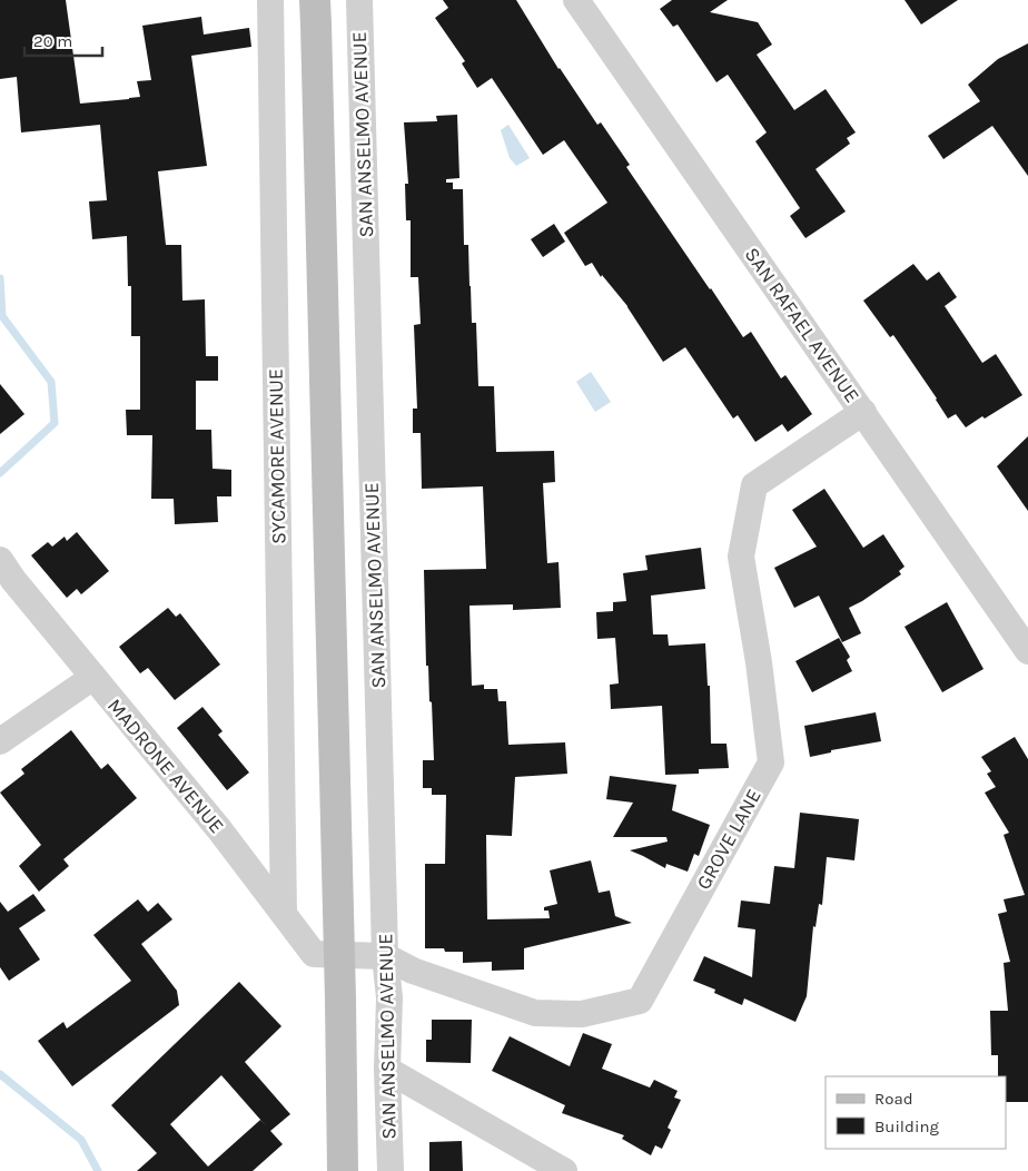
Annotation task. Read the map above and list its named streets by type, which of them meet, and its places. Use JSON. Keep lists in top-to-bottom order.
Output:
{
  "streets": {
    "street": [
      "SAN ANSELMO AVENUE",
      "SAN RAFAEL AVENUE",
      "SYCAMORE AVENUE",
      "MADRONE AVENUE",
      "GROVE LANE"
    ]
  },
  "crossings": [
    ["SAN ANSELMO AVENUE", "GROVE LANE"],
    ["SAN RAFAEL AVENUE", "GROVE LANE"],
    ["SYCAMORE AVENUE", "MADRONE AVENUE"],
    ["MADRONE AVENUE", "GROVE LANE"]
  ],
  "legend": ["Road", "Building"],
  "scale_bar": "20 m"
}
